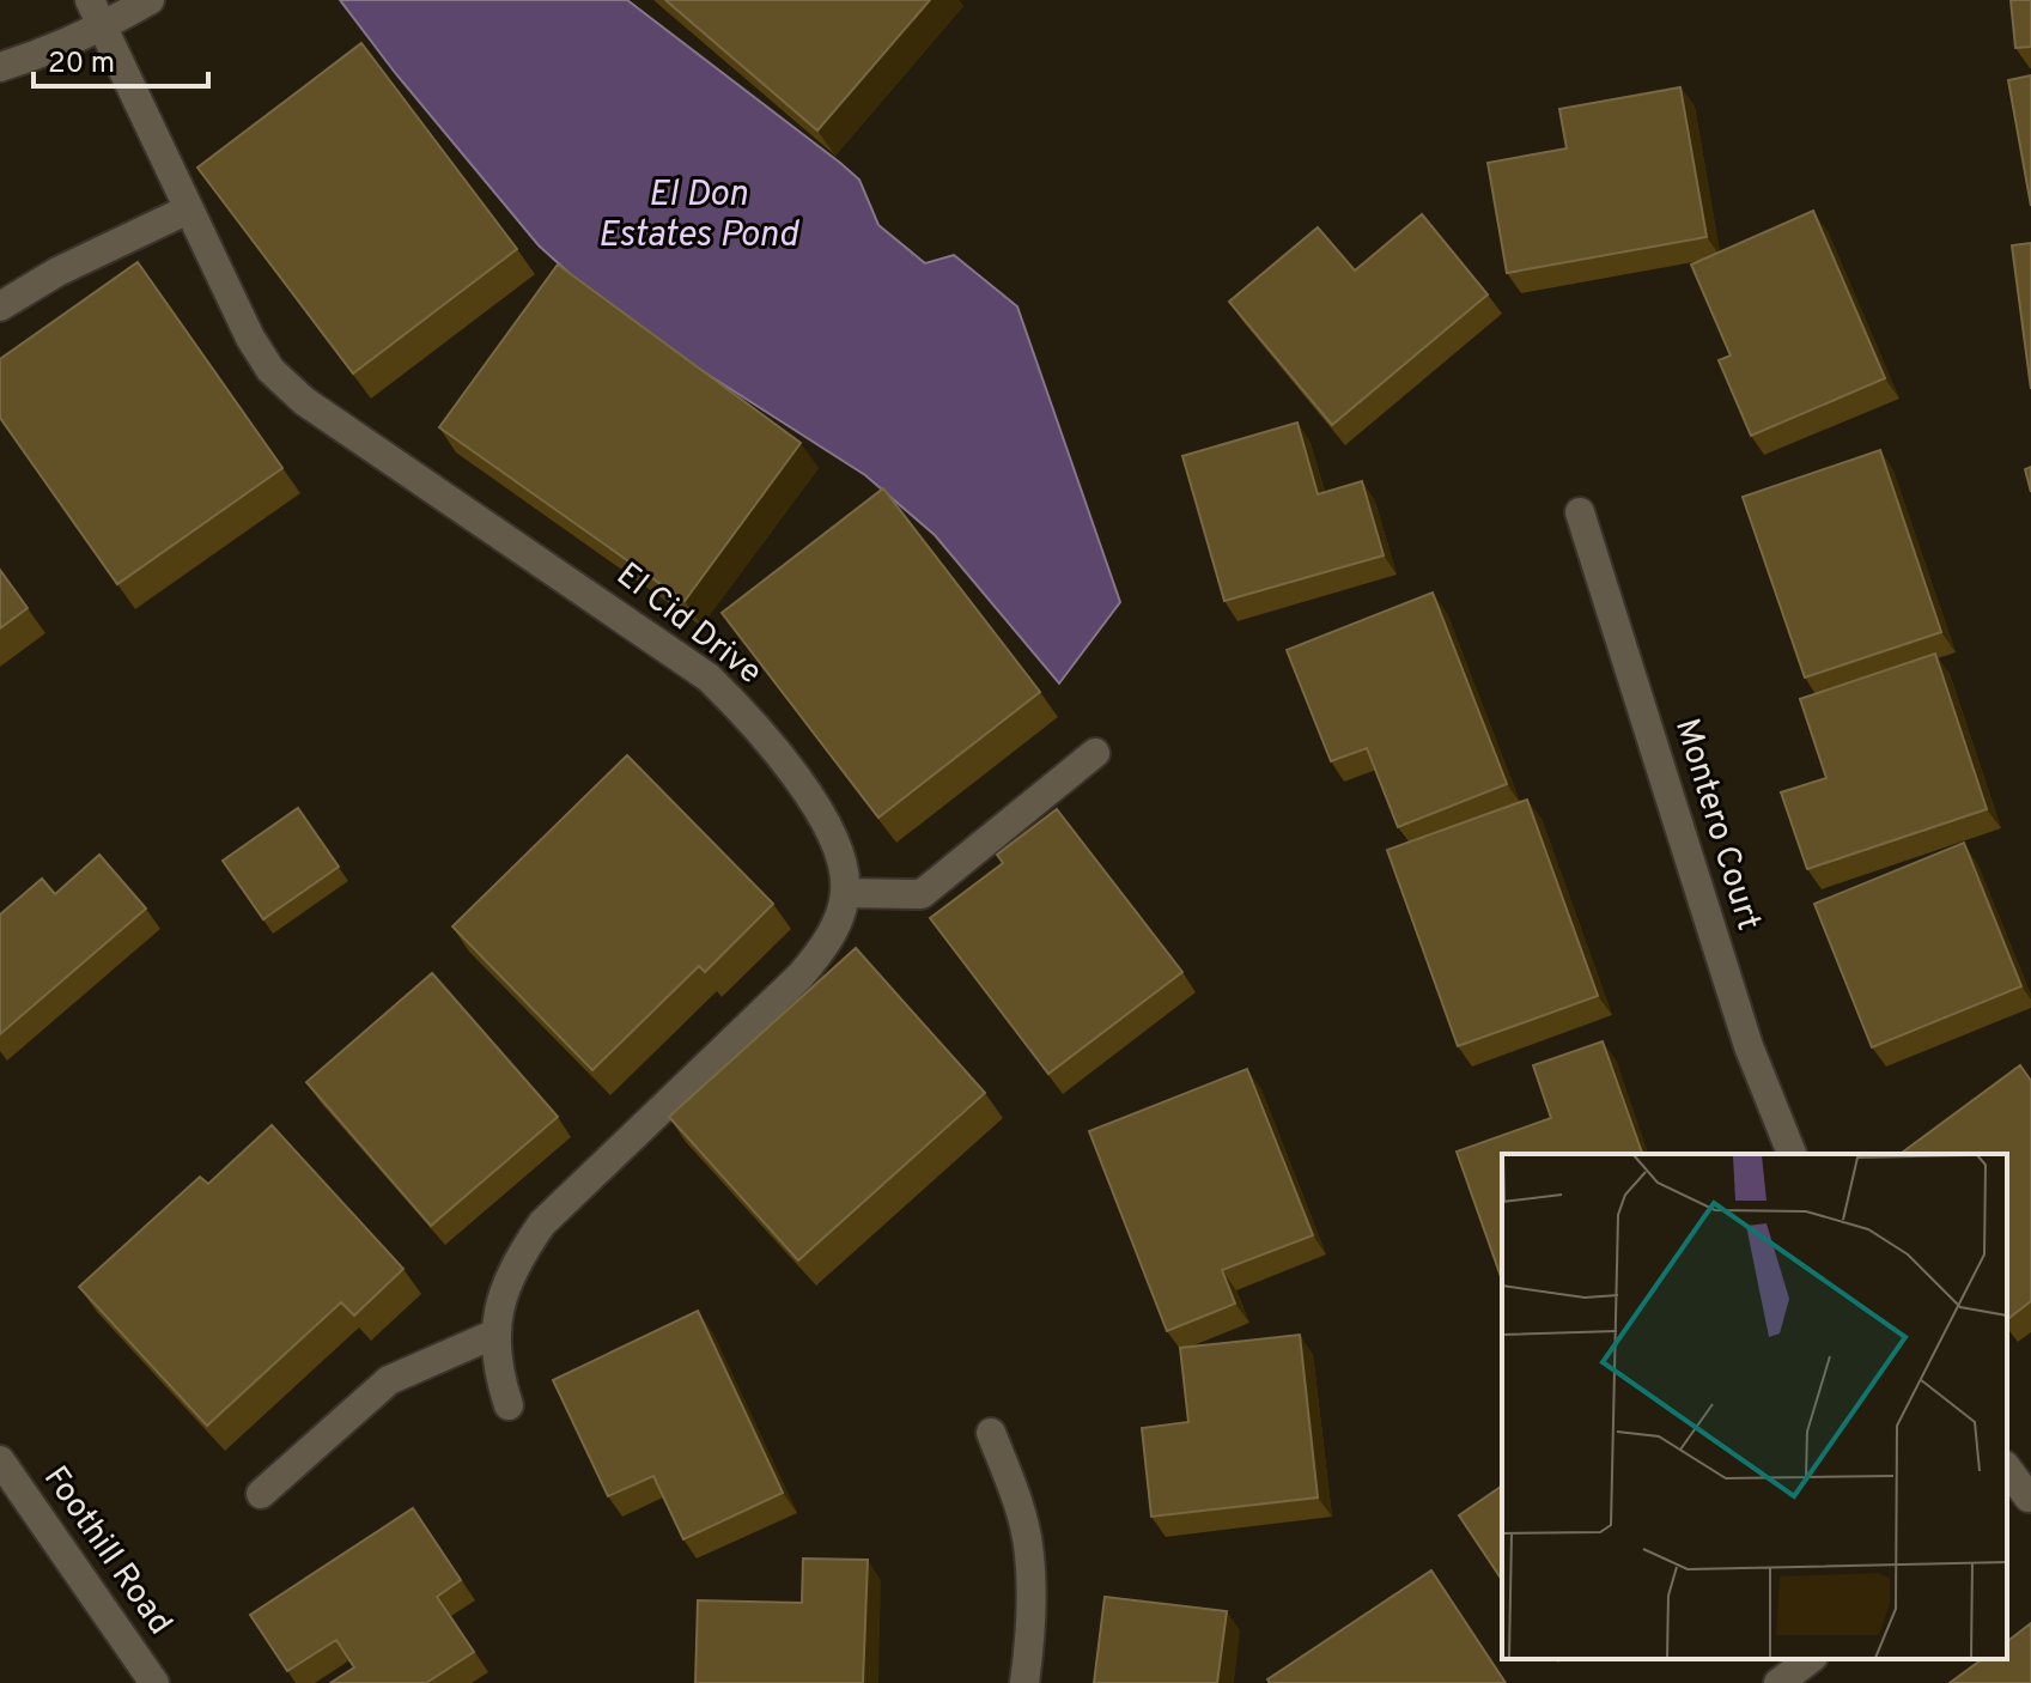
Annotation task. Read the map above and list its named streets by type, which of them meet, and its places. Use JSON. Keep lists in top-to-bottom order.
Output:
{
  "streets": {
    "street": ["El Cid Drive", "Montero Court", "Foothill Road"]
  },
  "water": ["El Don Estates Pond"],
  "scale_bar": "20 m"
}
